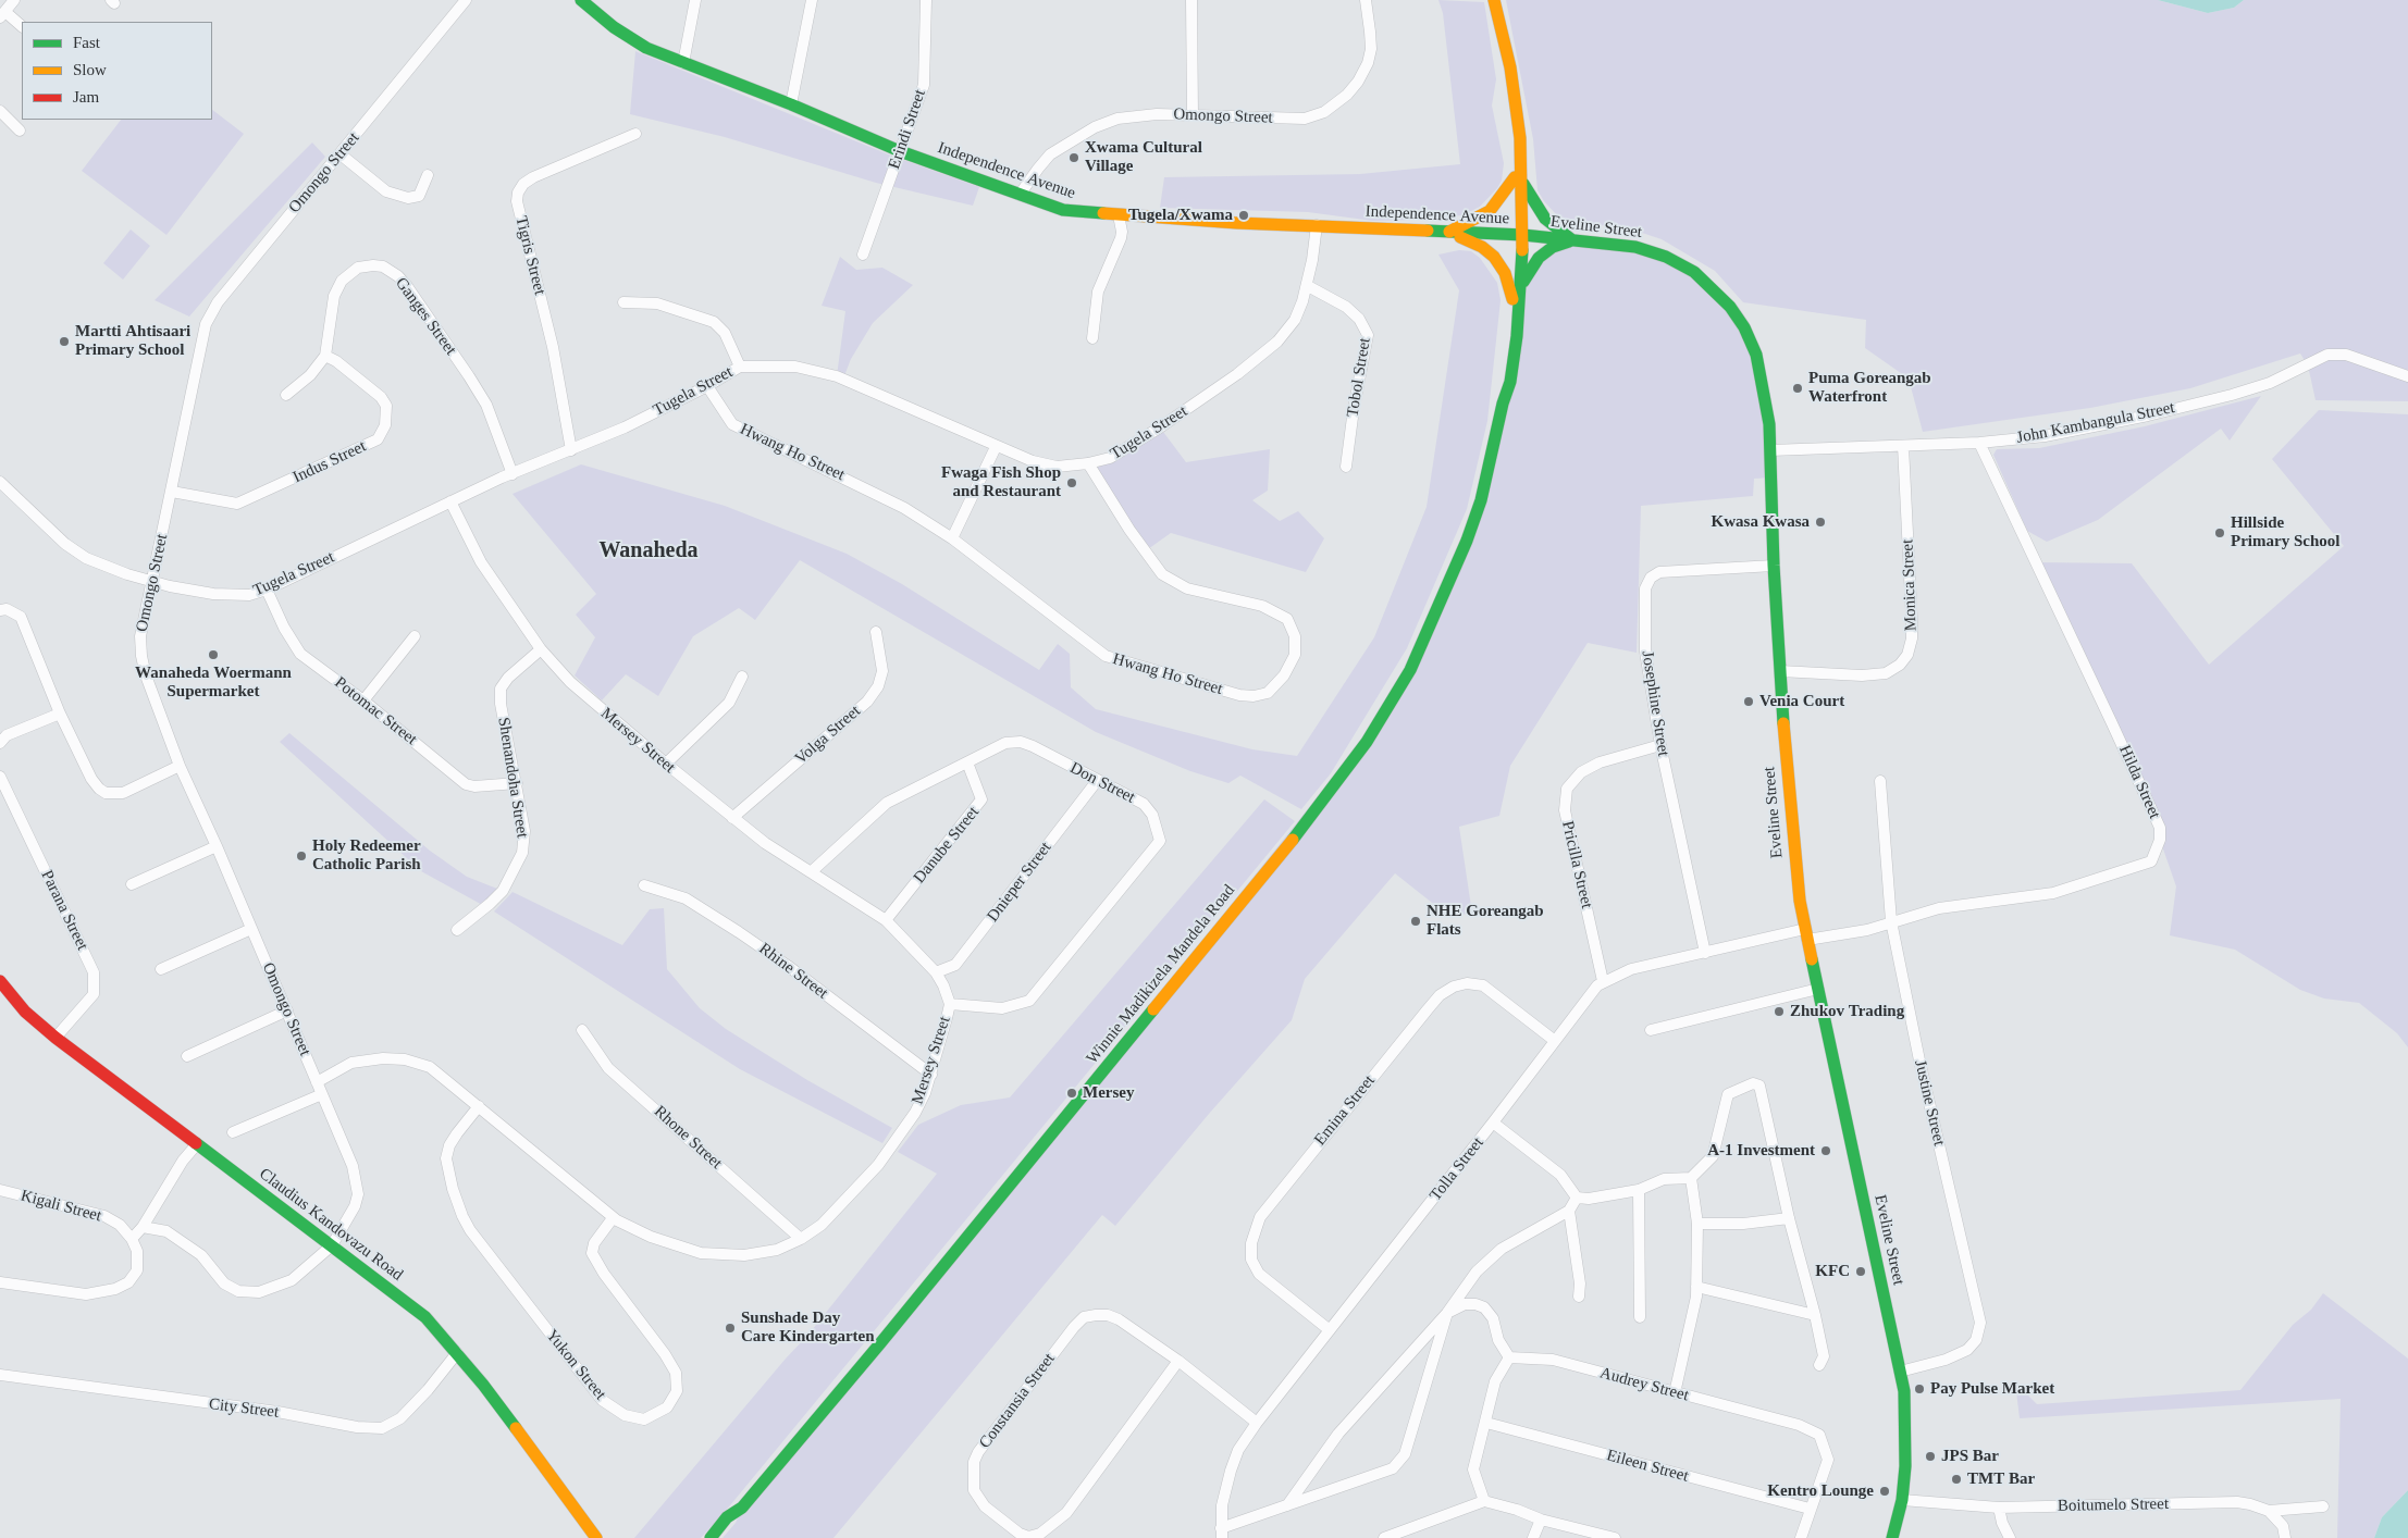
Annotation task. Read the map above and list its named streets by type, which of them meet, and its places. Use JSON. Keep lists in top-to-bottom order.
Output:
{
  "streets": {
    "main road": [
      "Independence Avenue",
      "Eveline Street",
      "Winnie Madikizela Mandela Road",
      "Claudius Kandovazu Road"
    ],
    "street": [
      "Omongo Street",
      "Erindi Street",
      "Tigris Street",
      "Ganges Street",
      "Tobol Street",
      "Tugela Street",
      "John Kambangula Street",
      "Hwang Ho Street",
      "Indus Street",
      "Monica Street",
      "Josephine Street",
      "Potomac Street",
      "Volga Street",
      "Mersey Street",
      "Shenandoha Street",
      "Hilda Street",
      "Don Street",
      "Danube Street",
      "Pricilla Street",
      "Dnieper Street",
      "Parana Street",
      "Rhine Street",
      "Justine Street",
      "Emina Street",
      "Rhone Street",
      "Tolla Street",
      "Kigali Street",
      "Yukon Street",
      "Audrey Street",
      "Constansia Street",
      "City Street",
      "Eileen Street",
      "Boitumelo Street"
    ]
  },
  "crossings": [
    ["Omongo Street", "Independence Avenue"],
    ["Omongo Street", "Tugela Street"],
    ["Omongo Street", "Indus Street"],
    ["Omongo Street", "Mersey Street"],
    ["Omongo Street", "Claudius Kandovazu Road"],
    ["Erindi Street", "Independence Avenue"],
    ["Independence Avenue", "Eveline Street"],
    ["Independence Avenue", "Tugela Street"],
    ["Independence Avenue", "Winnie Madikizela Mandela Road"],
    ["Eveline Street", "John Kambangula Street"],
    ["Eveline Street", "Monica Street"],
    ["Eveline Street", "Josephine Street"],
    ["Eveline Street", "Hilda Street"],
    ["Eveline Street", "Winnie Madikizela Mandela Road"],
    ["Eveline Street", "Justine Street"],
    ["Eveline Street", "Tolla Street"],
    ["Eveline Street", "Boitumelo Street"],
    ["Tigris Street", "Tugela Street"],
    ["Ganges Street", "Tugela Street"],
    ["Ganges Street", "Indus Street"],
    ["Tobol Street", "Tugela Street"],
    ["Tugela Street", "Hwang Ho Street"],
    ["Tugela Street", "Potomac Street"],
    ["Tugela Street", "Mersey Street"],
    ["John Kambangula Street", "Monica Street"],
    ["John Kambangula Street", "Hilda Street"],
    ["Josephine Street", "Pricilla Street"],
    ["Josephine Street", "Tolla Street"],
    ["Potomac Street", "Shenandoha Street"],
    ["Volga Street", "Mersey Street"],
    ["Mersey Street", "Shenandoha Street"],
    ["Mersey Street", "Don Street"],
    ["Mersey Street", "Danube Street"],
    ["Mersey Street", "Dnieper Street"],
    ["Mersey Street", "Rhine Street"],
    ["Mersey Street", "Rhone Street"],
    ["Mersey Street", "Yukon Street"],
    ["Hilda Street", "Justine Street"],
    ["Hilda Street", "Tolla Street"],
    ["Don Street", "Danube Street"],
    ["Don Street", "Dnieper Street"],
    ["Pricilla Street", "Tolla Street"],
    ["Parana Street", "Claudius Kandovazu Road"],
    ["Emina Street", "Tolla Street"],
    ["Tolla Street", "Constansia Street"],
    ["Claudius Kandovazu Road", "City Street"],
    ["Audrey Street", "Eileen Street"]
  ],
  "districts": ["Wanaheda"],
  "places": [
    "Xwama Cultural Village",
    "Tugela/Xwama",
    "Martti Ahtisaari Primary School",
    "Puma Goreangab Waterfront",
    "Fwaga Fish Shop and Restaurant",
    "Kwasa Kwasa",
    "Hillside Primary School",
    "Wanaheda Woermann Supermarket",
    "Venia Court",
    "Holy Redeemer Catholic Parish",
    "NHE Goreangab Flats",
    "Zhukov Trading",
    "Mersey",
    "A-1 Investment",
    "KFC",
    "Sunshade Day Care Kindergarten",
    "Pay Pulse Market",
    "JPS Bar",
    "TMT Bar",
    "Kentro Lounge"
  ],
  "legend": ["Fast", "Slow", "Jam"]
}
